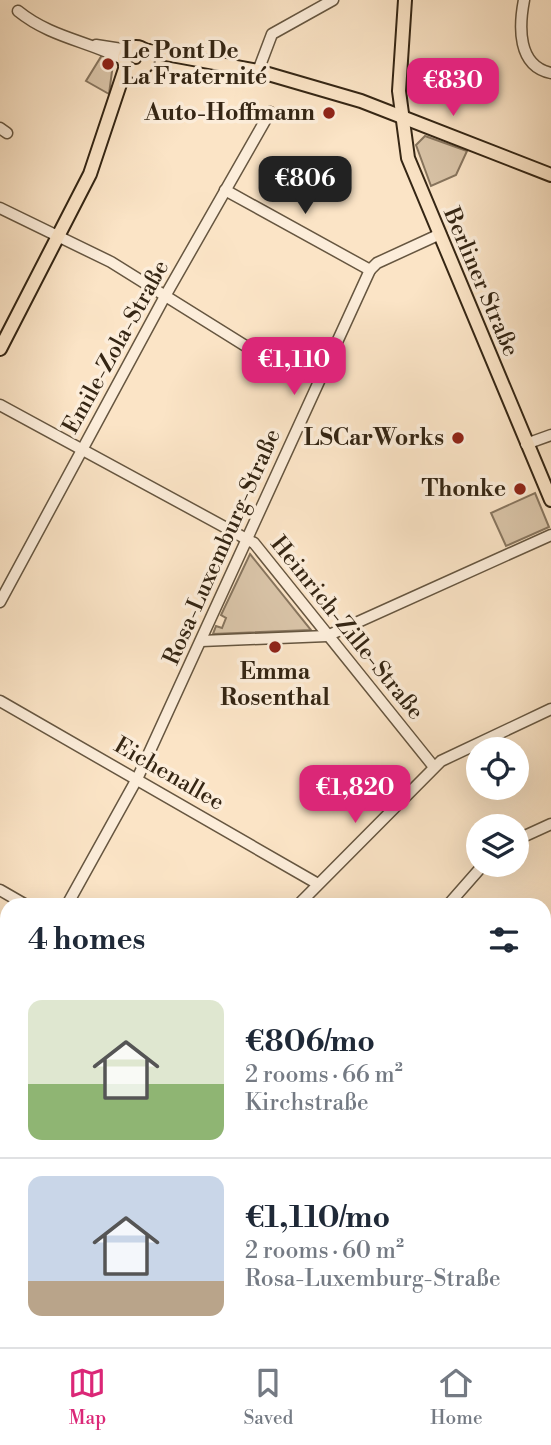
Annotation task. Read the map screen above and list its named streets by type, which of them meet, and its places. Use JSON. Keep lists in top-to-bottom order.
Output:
{
  "streets": {
    "main road": ["Berliner Straße"],
    "street": [
      "Emile-Zola-Straße",
      "Rosa-Luxemburg-Straße",
      "Heinrich-Zille-Straße",
      "Eichenallee"
    ]
  },
  "crossings": [
    ["Emile-Zola-Straße", "Heinrich-Zille-Straße"],
    ["Rosa-Luxemburg-Straße", "Heinrich-Zille-Straße"],
    ["Rosa-Luxemburg-Straße", "Eichenallee"]
  ],
  "places": [
    "Le Pont De La Fraternité",
    "Auto-Hoffmann",
    "LSCarWorks",
    "Thonke",
    "Emma Rosenthal"
  ],
  "page": {
    "price": [
      "€830",
      "€806",
      "€1,110",
      "€1,820"
    ],
    "heading": "4 homes",
    "list": [
      {
        "name": "€806/mo",
        "note": "2 rooms · 66 m² · Kirchstraße"
      },
      {
        "name": "€1,110/mo",
        "note": "2 rooms · 60 m² · Rosa-Luxemburg-Straße"
      }
    ],
    "tabs": ["Map", "Saved", "Home"]
  }
}
